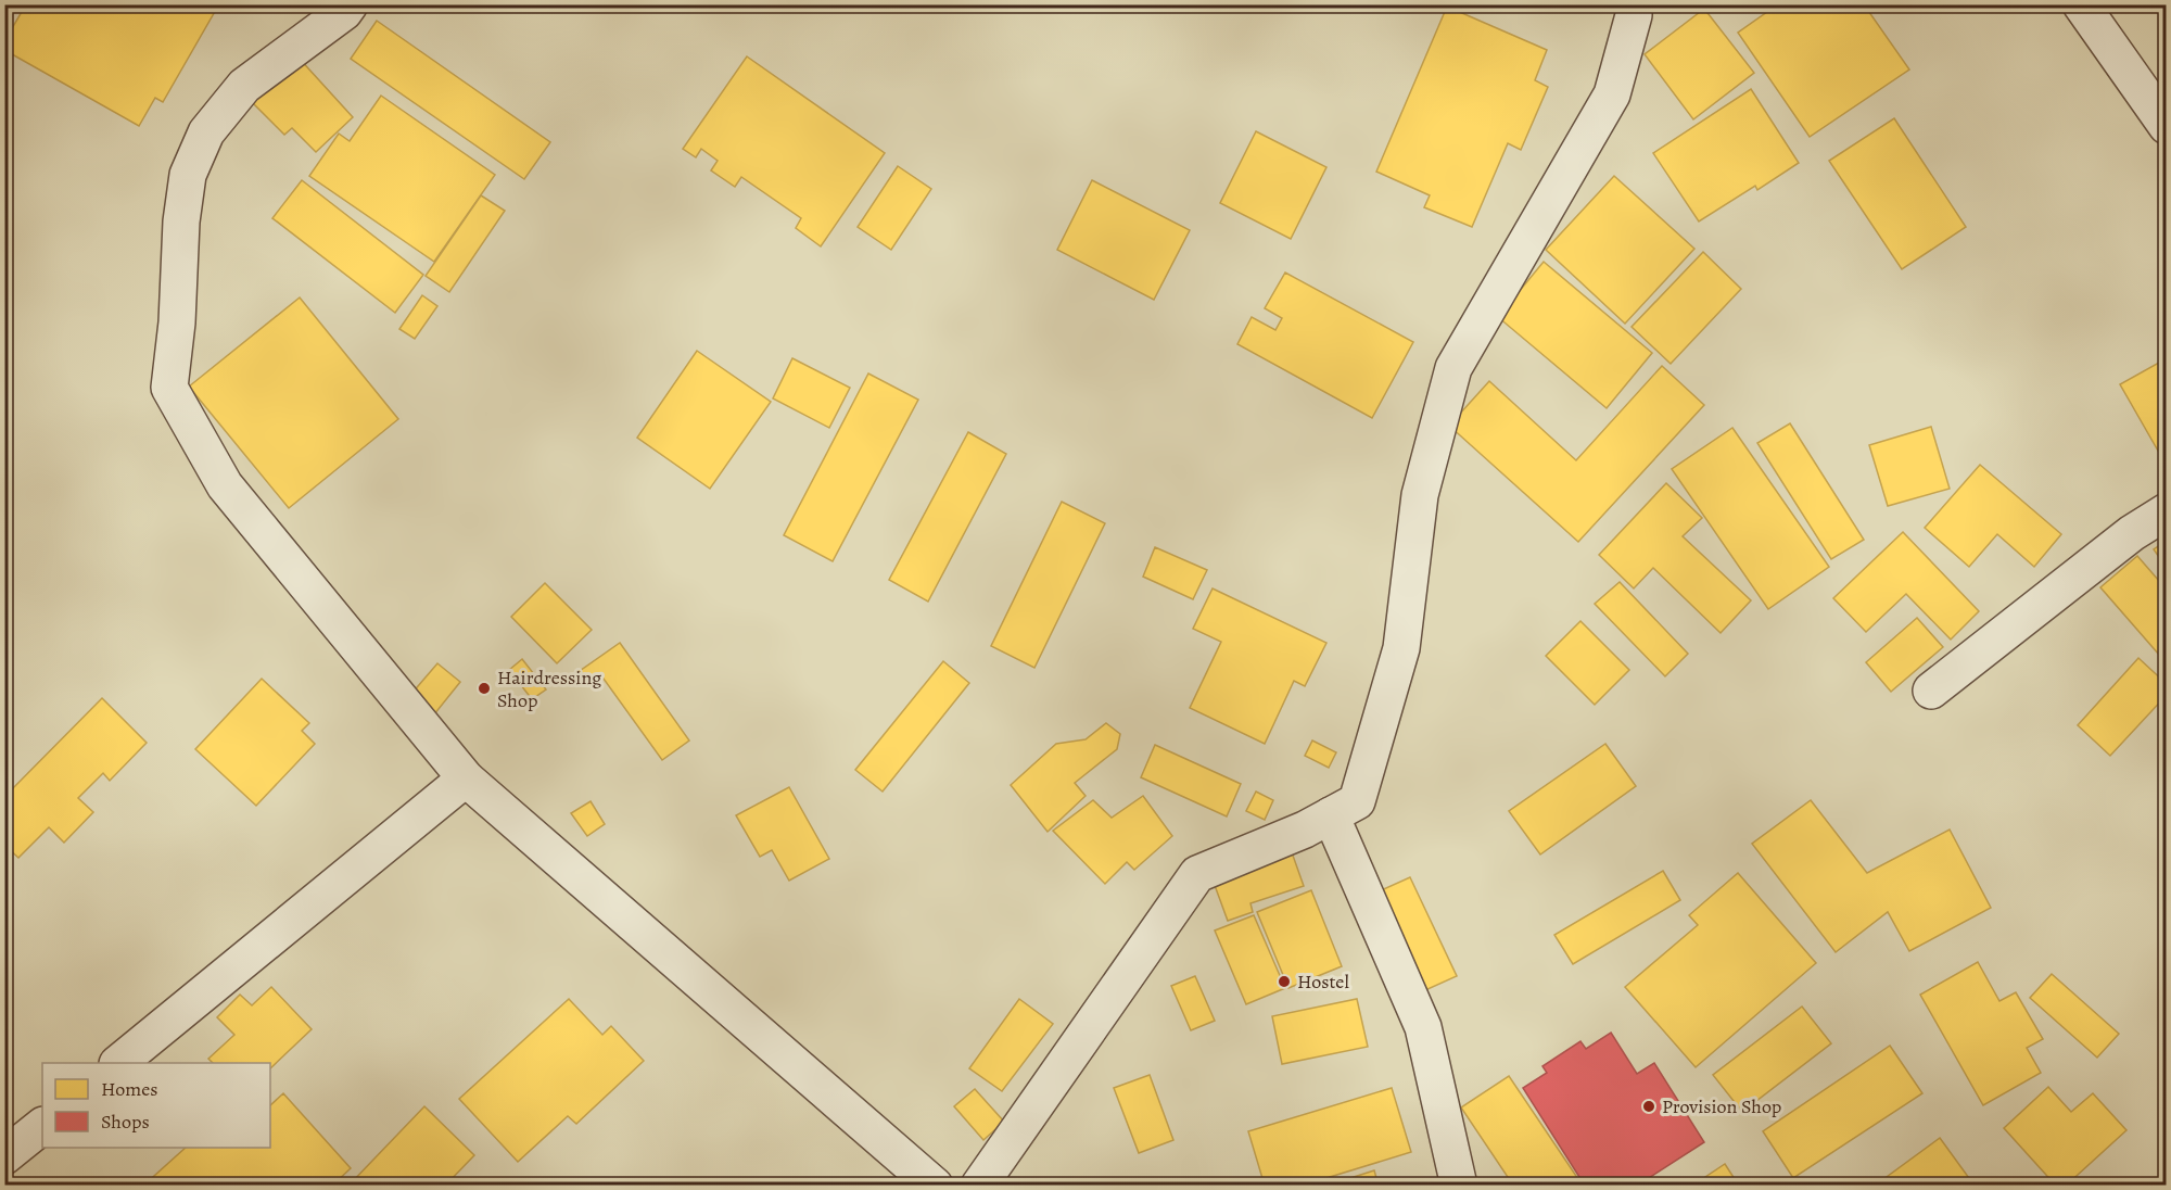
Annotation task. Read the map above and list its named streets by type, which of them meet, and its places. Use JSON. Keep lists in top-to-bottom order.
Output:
{
  "places": ["Hairdressing Shop", "Hostel", "Provision Shop"],
  "legend": ["Homes", "Shops"]
}
